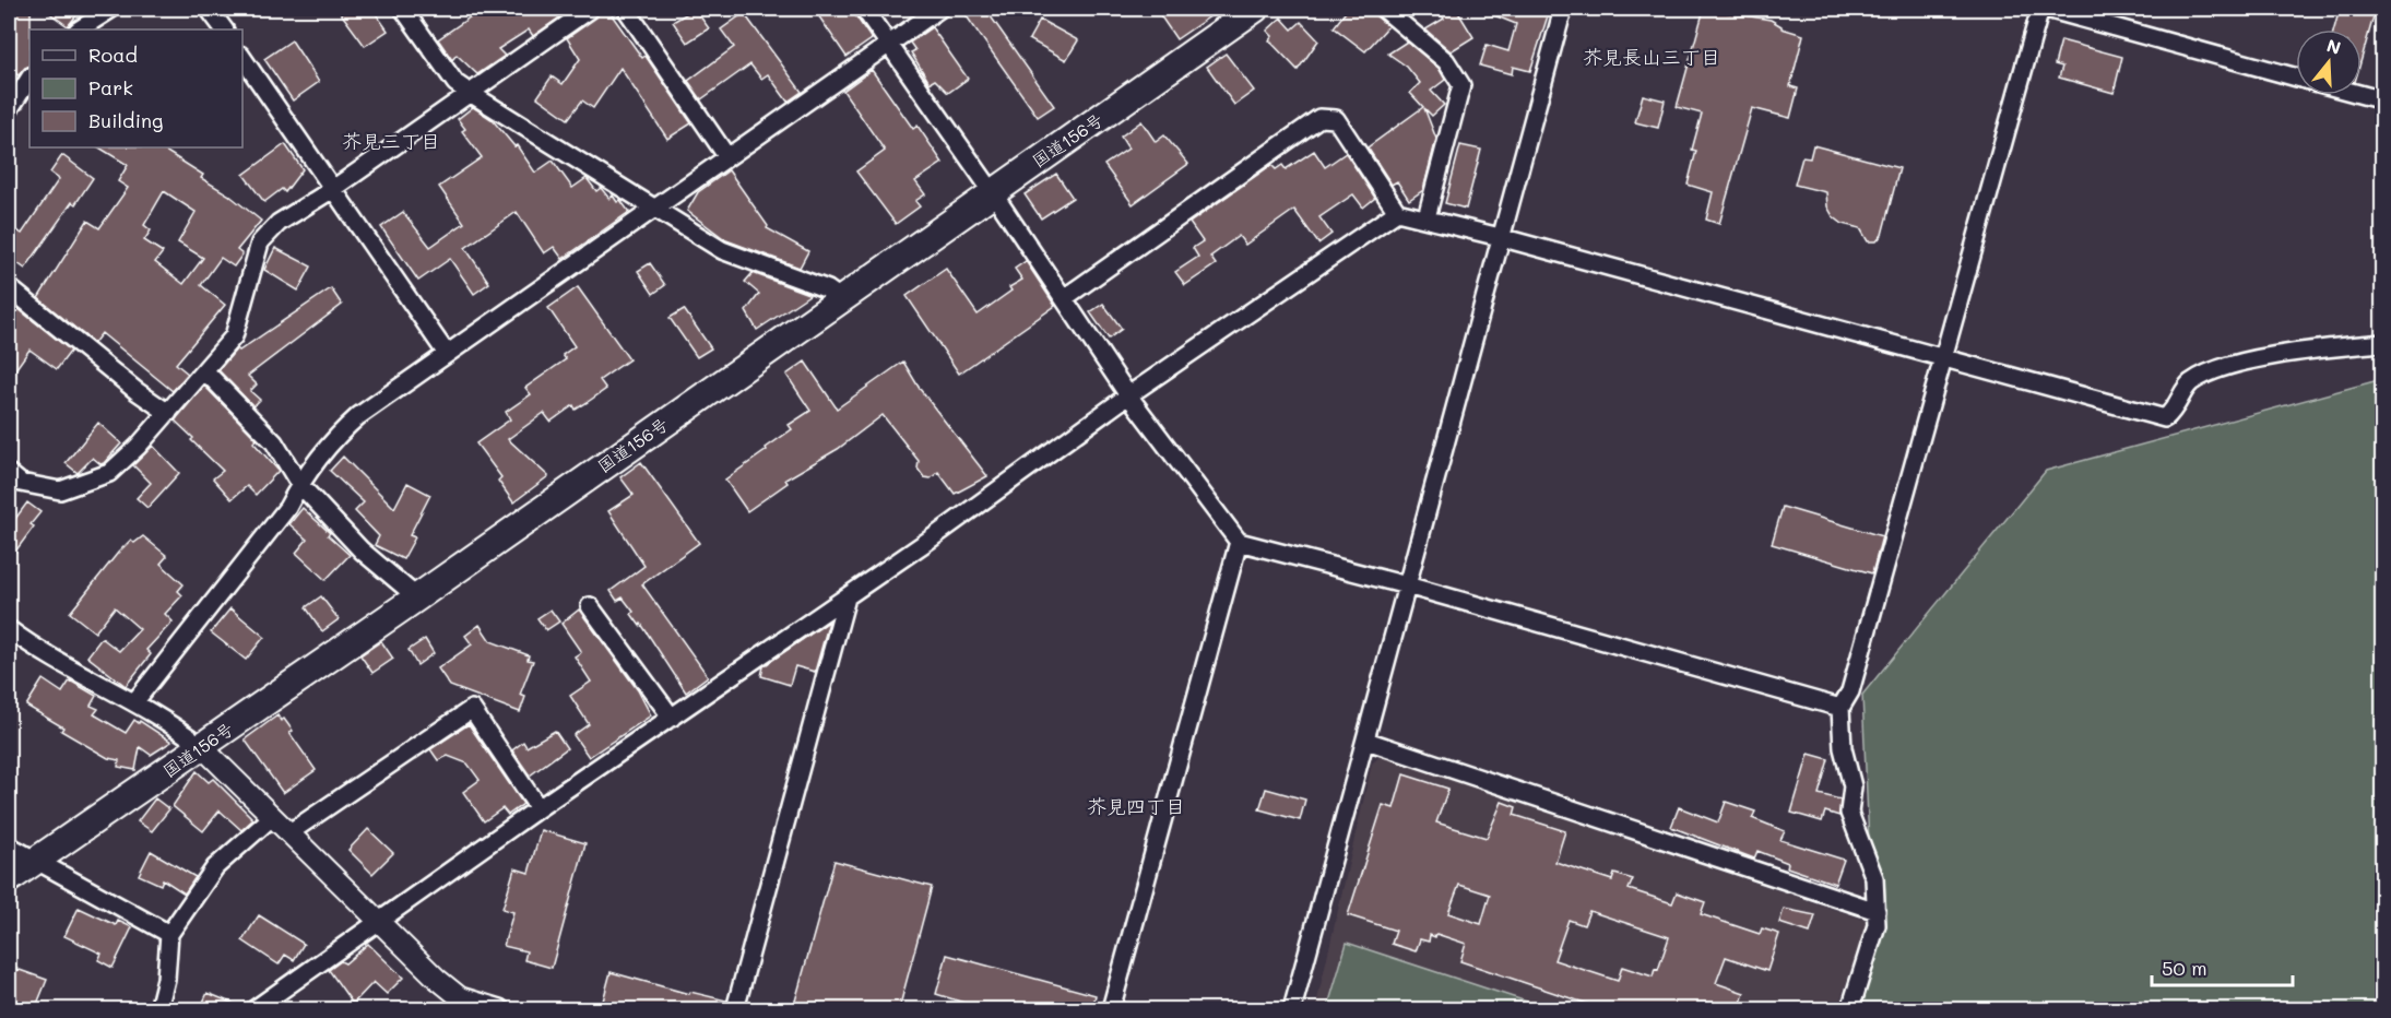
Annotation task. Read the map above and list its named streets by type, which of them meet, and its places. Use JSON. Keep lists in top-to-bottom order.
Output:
{
  "streets": {
    "highway": ["国道156号"]
  },
  "districts": ["芥見長山三丁目", "芥見三丁目", "芥見四丁目"],
  "legend": ["Road", "Park", "Building"],
  "scale_bar": "50 m",
  "north": "top"
}
